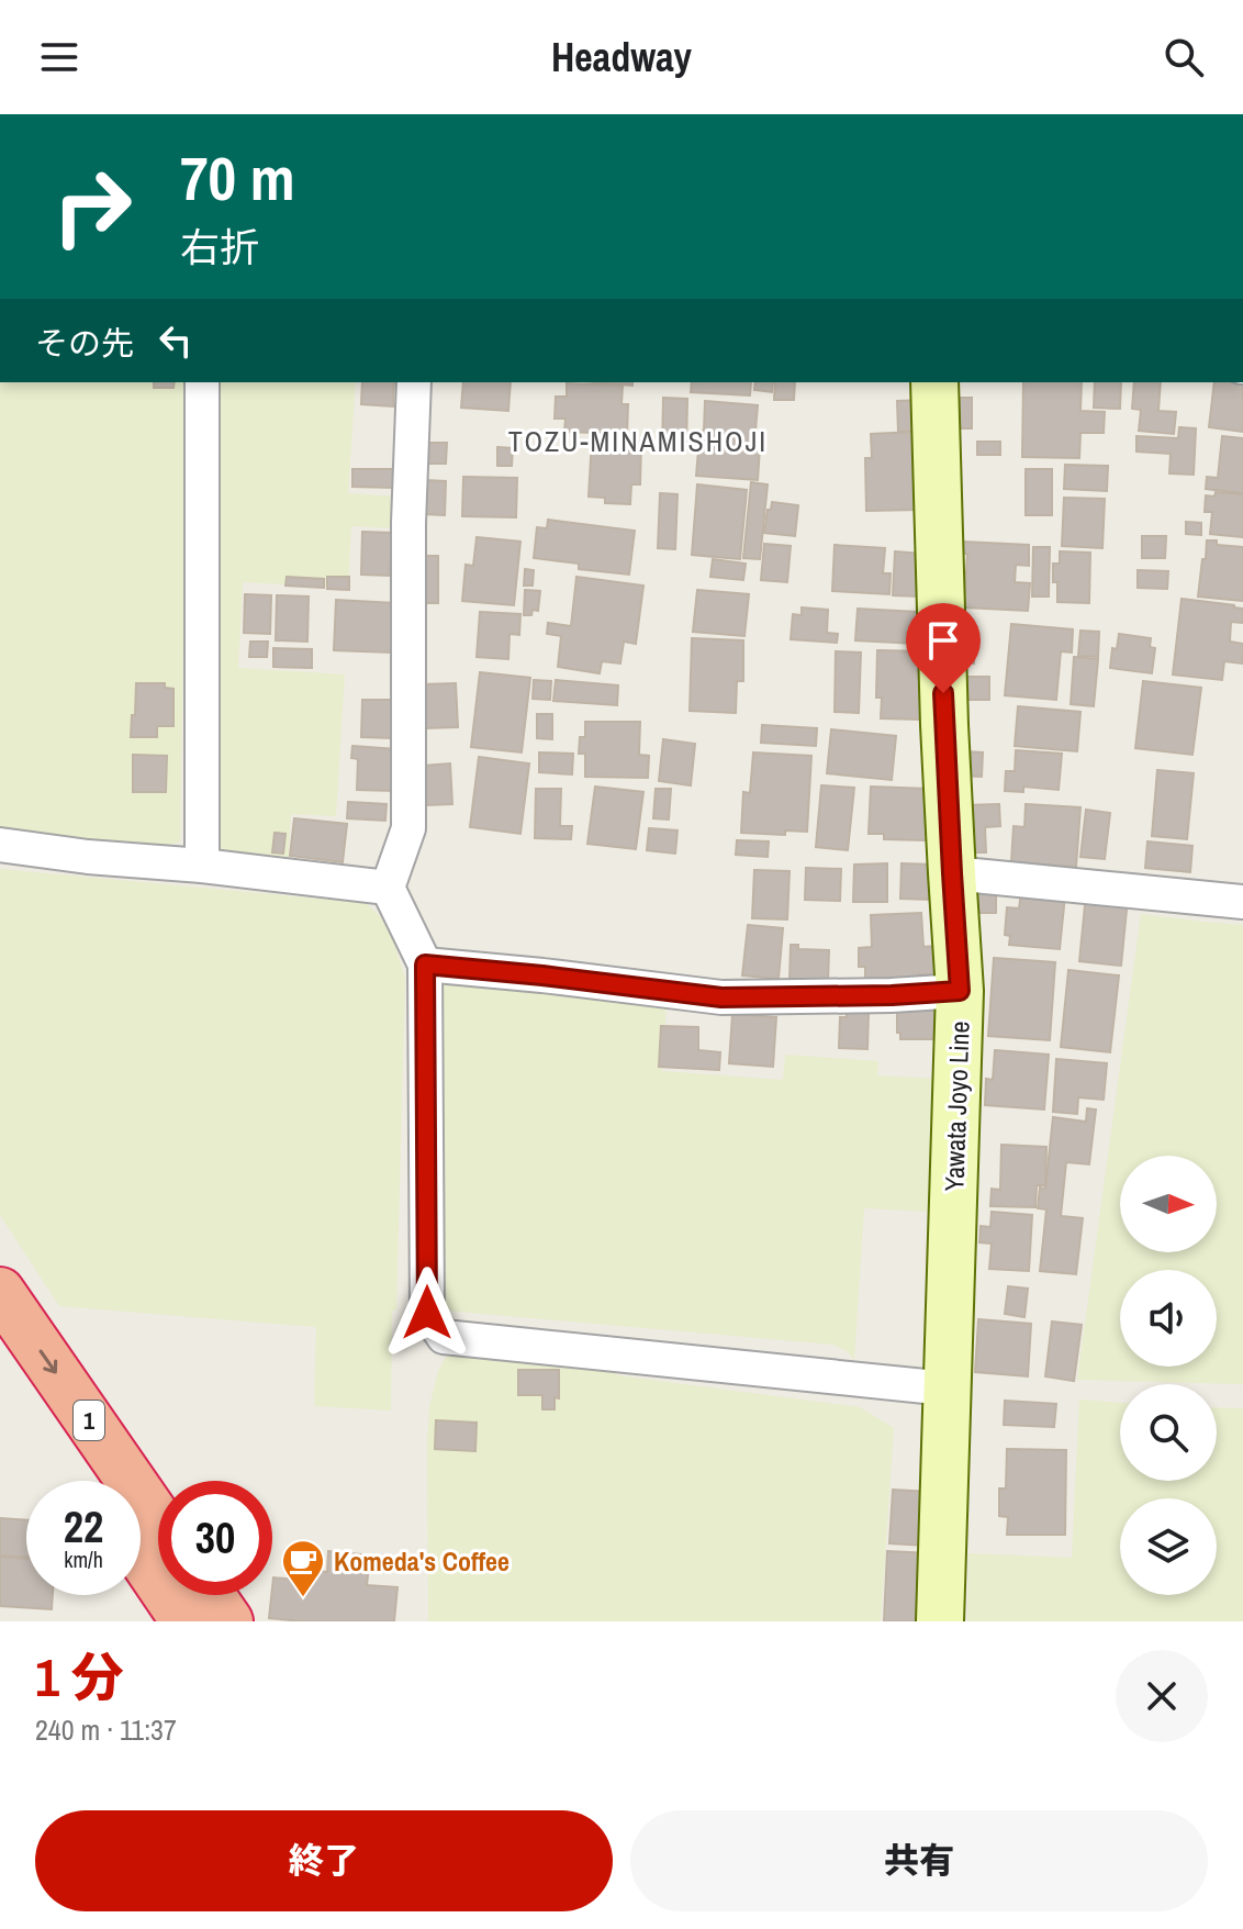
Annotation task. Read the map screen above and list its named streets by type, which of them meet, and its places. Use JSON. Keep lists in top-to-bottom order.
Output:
{
  "streets": {
    "highway": ["1"],
    "main road": ["Yawata Joyo Line"]
  },
  "districts": ["TOZU-MINAMISHOJI"],
  "places": {
    "cafe": ["Komeda's Coffee"]
  },
  "north": "right",
  "page": {
    "header": "Headway",
    "turn": ["70 m", "右折"],
    "then": "その先",
    "speed": "22 km/h",
    "limit": "30",
    "heading": ["1 分", "240 m · 11:37"],
    "buttons": ["終了", "共有"]
  }
}
